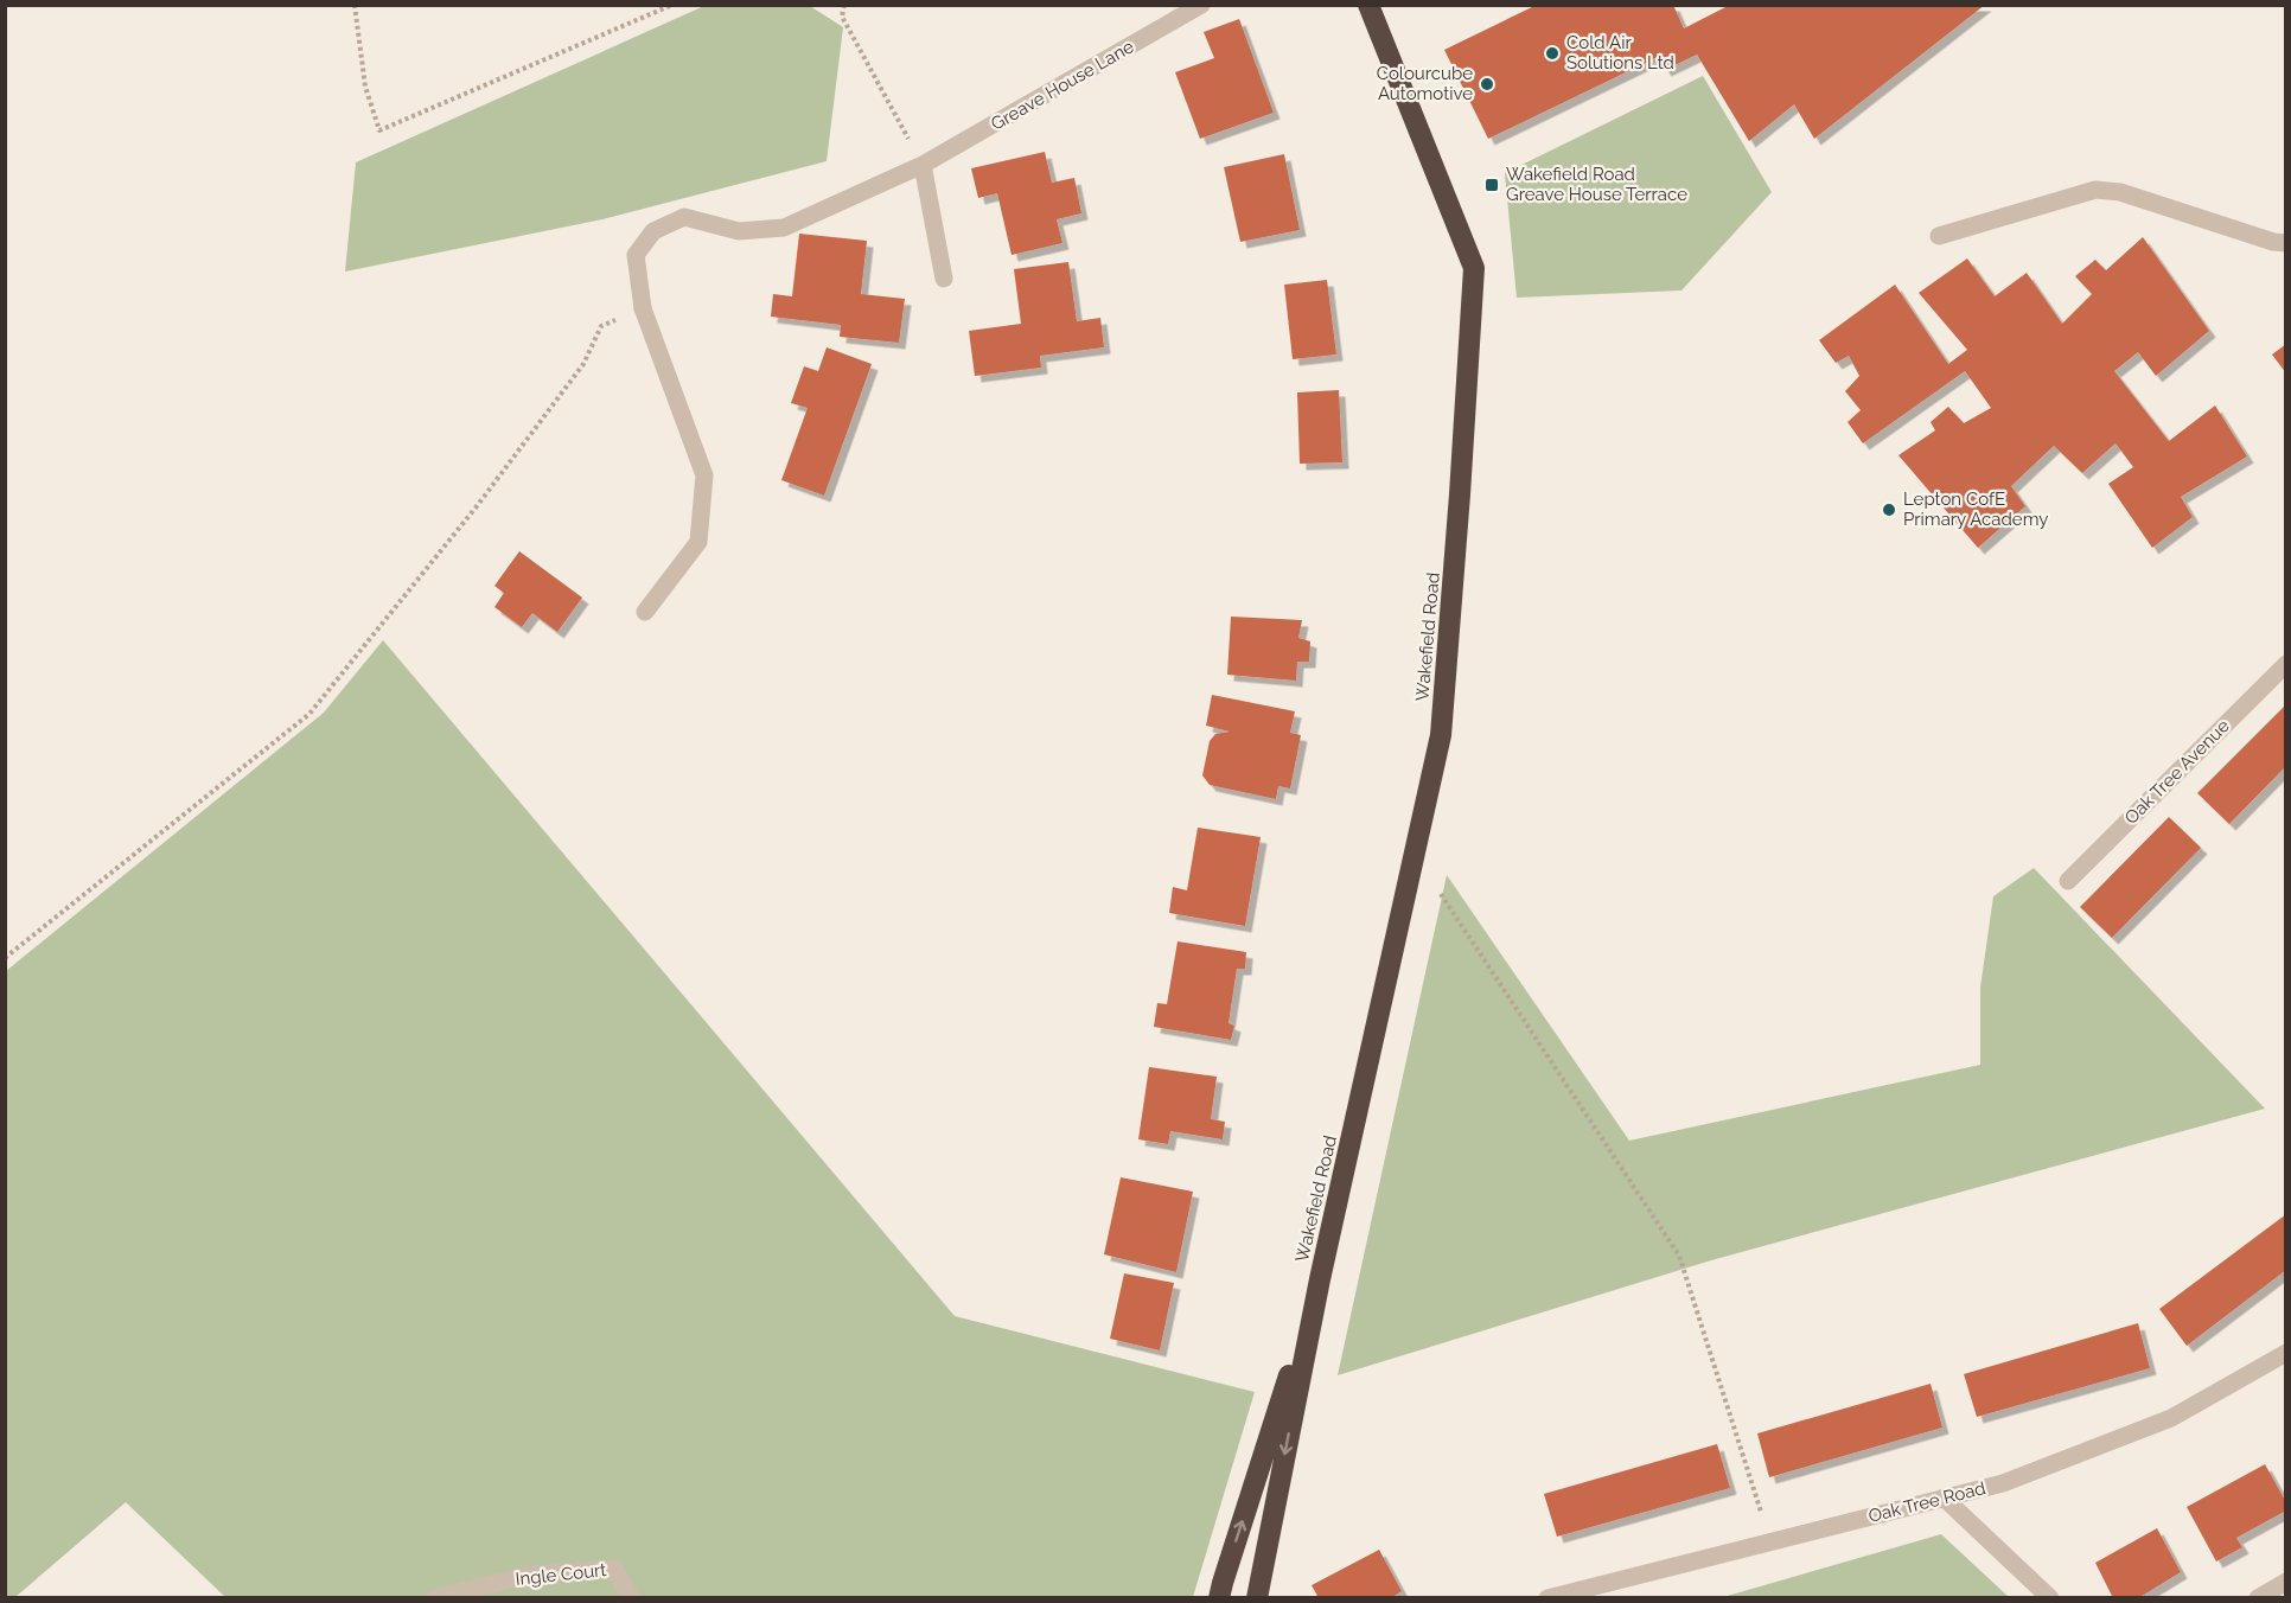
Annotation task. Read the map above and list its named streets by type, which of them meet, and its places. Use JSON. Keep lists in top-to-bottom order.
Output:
{
  "streets": {
    "highway": ["Wakefield Road"],
    "street": [
      "Greave House Lane",
      "Oak Tree Avenue",
      "Oak Tree Road",
      "Ingle Court"
    ]
  },
  "places": {
    "other": ["Cold Air Solutions Ltd", "Colourcube Automotive", "Lepton CofE Primary Academy"],
    "transit": ["Wakefield Road Greave House Terrace"]
  }
}
